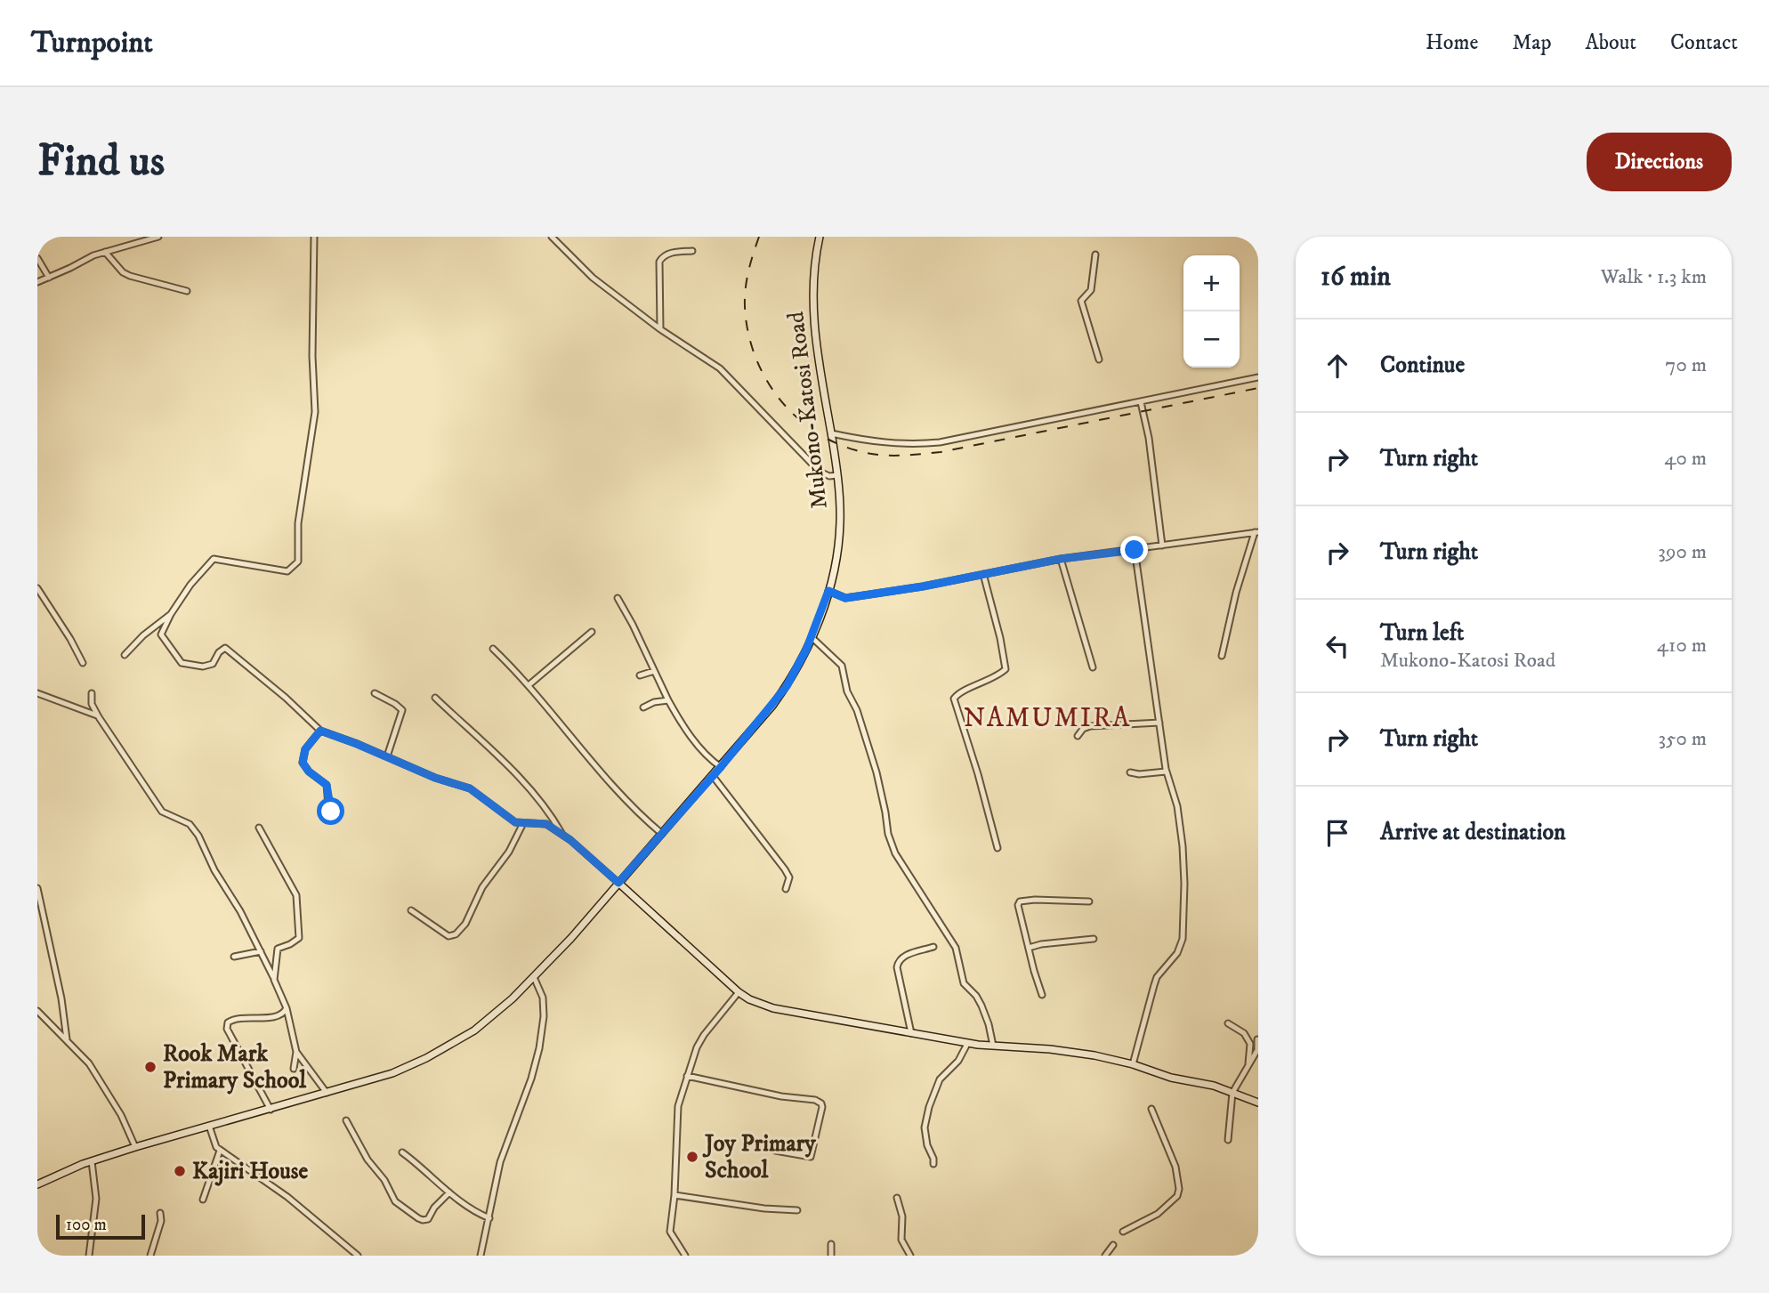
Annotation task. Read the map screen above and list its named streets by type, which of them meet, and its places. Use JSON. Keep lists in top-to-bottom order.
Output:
{
  "streets": {
    "main road": ["Mukono-Katosi Road"]
  },
  "districts": ["NAMUMIRA"],
  "places": ["Rook Mark Primary School", "Joy Primary School", "Kajiri House"],
  "scale_bar": "100 m",
  "page": {
    "header": "Turnpoint",
    "nav": [
      "Home",
      "Map",
      "About",
      "Contact"
    ],
    "buttons": "Directions",
    "title": "Find us",
    "heading": ["16 min", "Walk · 1.3 km"],
    "map_buttons": ["+", "−"],
    "list": [
      ["Continue", "70 m"],
      ["Turn right", "40 m"],
      ["Turn right", "390 m"],
      ["Turn left", "Mukono-Katosi Road", "410 m"],
      ["Turn right", "350 m"],
      "Arrive at destination"
    ],
    "scale": "100 m"
  }
}
